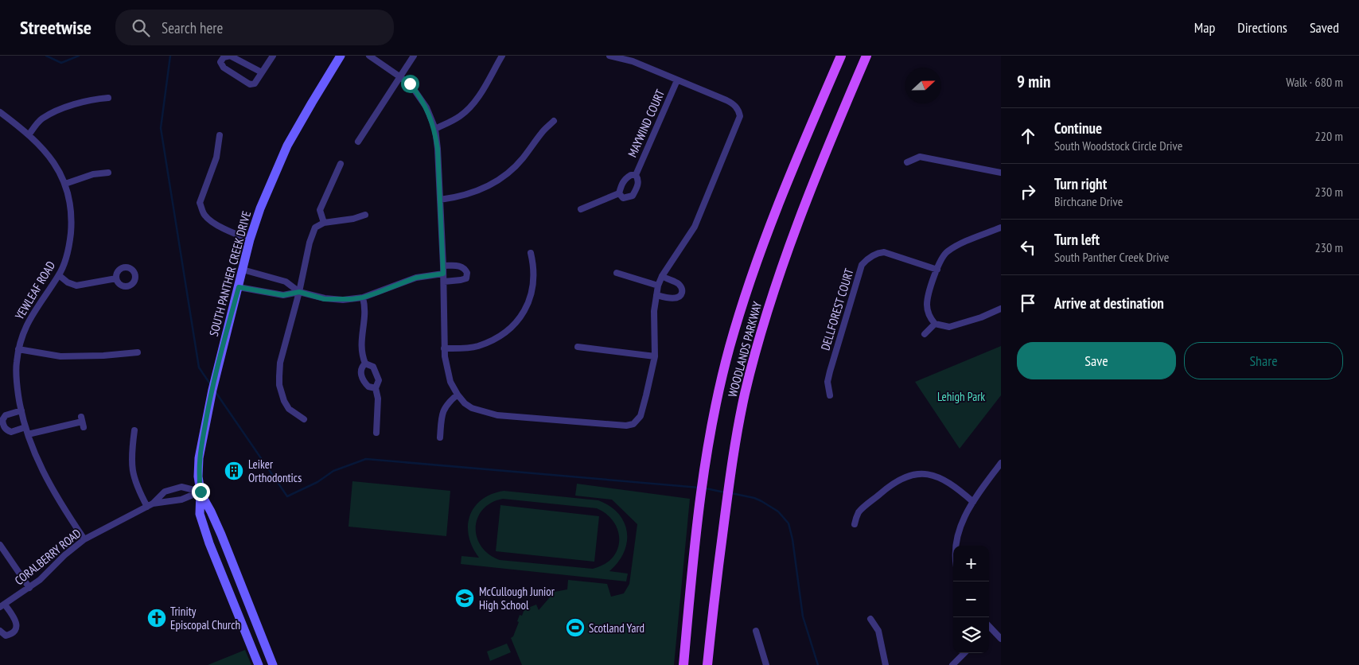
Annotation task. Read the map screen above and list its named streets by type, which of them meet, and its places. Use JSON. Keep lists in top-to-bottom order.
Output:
{
  "streets": {
    "main road": ["WOODLANDS PARKWAY"],
    "street": [
      "MAYWIND COURT",
      "SOUTH PANTHER CREEK DRIVE",
      "YEWLEAF ROAD",
      "DELLFOREST COURT",
      "CORALBERRY ROAD"
    ]
  },
  "crossings": [
    ["SOUTH PANTHER CREEK DRIVE", "CORALBERRY ROAD"],
    ["YEWLEAF ROAD", "CORALBERRY ROAD"]
  ],
  "parks": ["Lehigh Park"],
  "places": {
    "building": ["Leiker Orthodontics"],
    "school or university": ["McCullough Junior High School"],
    "church": ["Trinity Episcopal Church"],
    "sports": ["Scotland Yard"]
  },
  "north": "right",
  "page": {
    "header": "Streetwise",
    "search": "Search here",
    "nav": ["Map", "Directions", "Saved"],
    "heading": ["9 min", "Walk · 680 m"],
    "list": [
      ["Continue", "South Woodstock Circle Drive", "220 m"],
      ["Turn right", "Birchcane Drive", "230 m"],
      ["Turn left", "South Panther Creek Drive", "230 m"],
      "Arrive at destination"
    ],
    "buttons": ["Save", "Share"],
    "map_buttons": ["+", "−"]
  }
}
